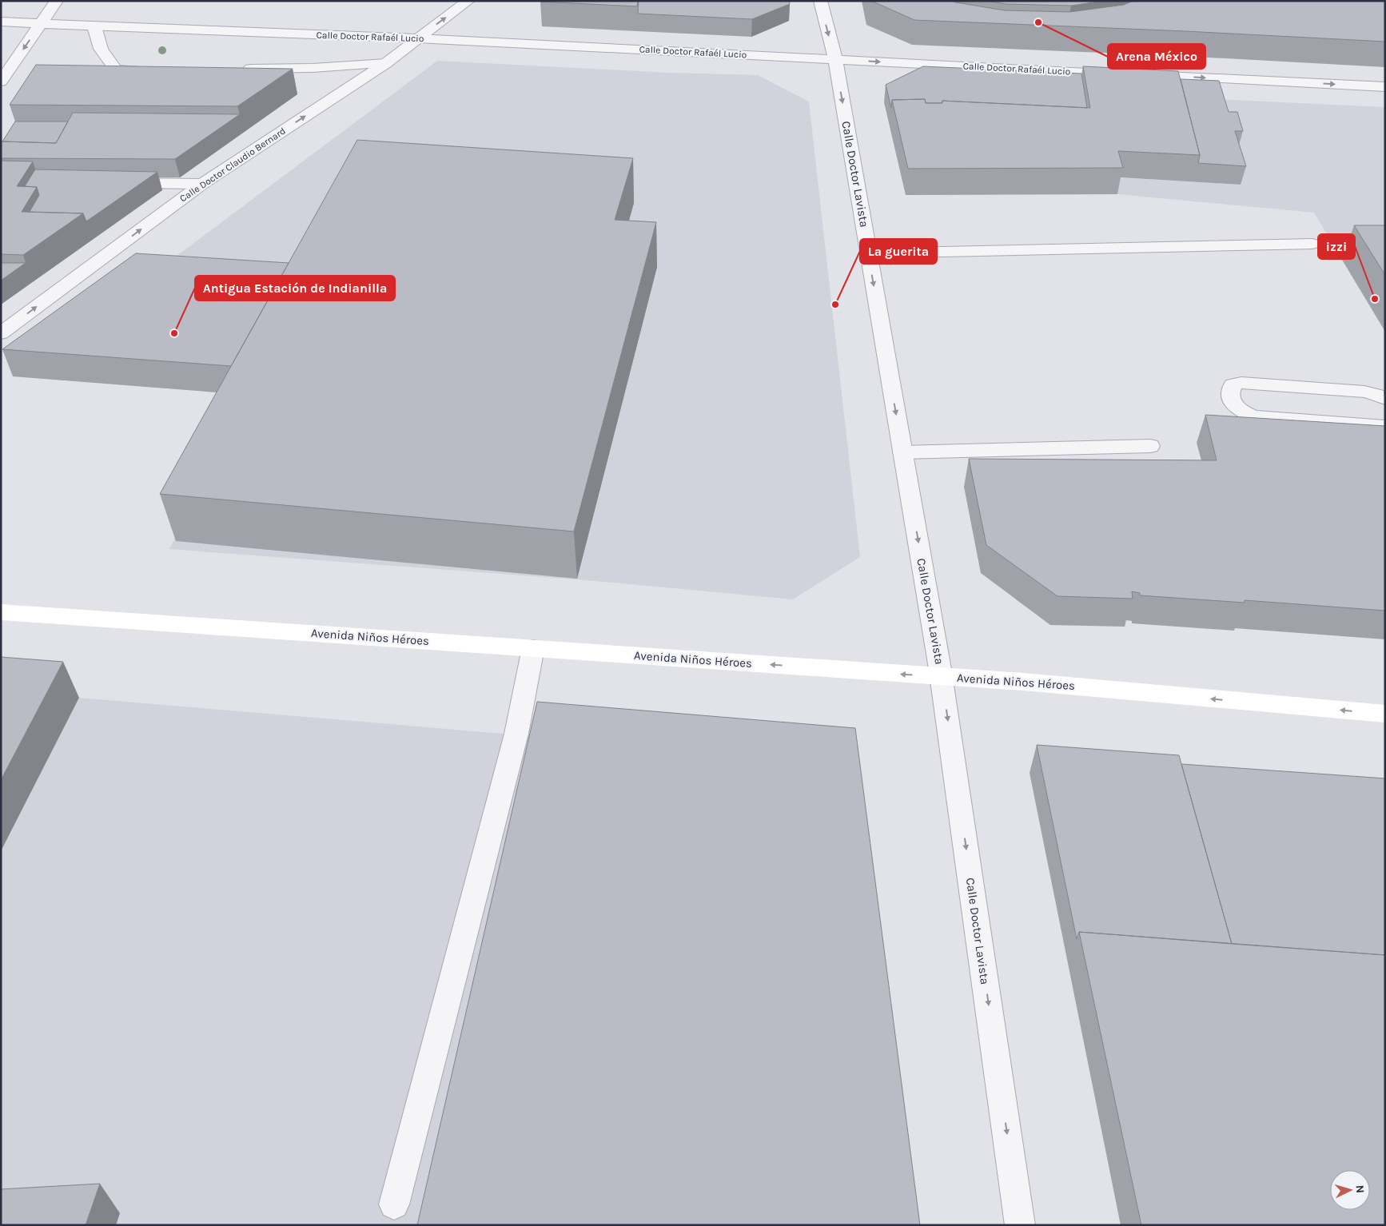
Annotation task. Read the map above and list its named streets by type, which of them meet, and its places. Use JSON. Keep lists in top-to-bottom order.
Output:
{
  "streets": {
    "main road": ["Avenida Niños Héroes"],
    "street": ["Calle Doctor Rafaél Lucio", "Calle Doctor Claudio Bernard", "Calle Doctor Lavista"]
  },
  "crossings": [
    ["Calle Doctor Rafaél Lucio", "Calle Doctor Claudio Bernard"],
    ["Calle Doctor Rafaél Lucio", "Calle Doctor Lavista"],
    ["Calle Doctor Lavista", "Avenida Niños Héroes"]
  ],
  "one_way": ["Calle Doctor Claudio Bernard", "Calle Doctor Lavista", "Avenida Niños Héroes"],
  "places": [
    "Arena México",
    "izzi",
    "La guerita",
    "Antigua Estación de Indianilla"
  ],
  "north": "right"
}
